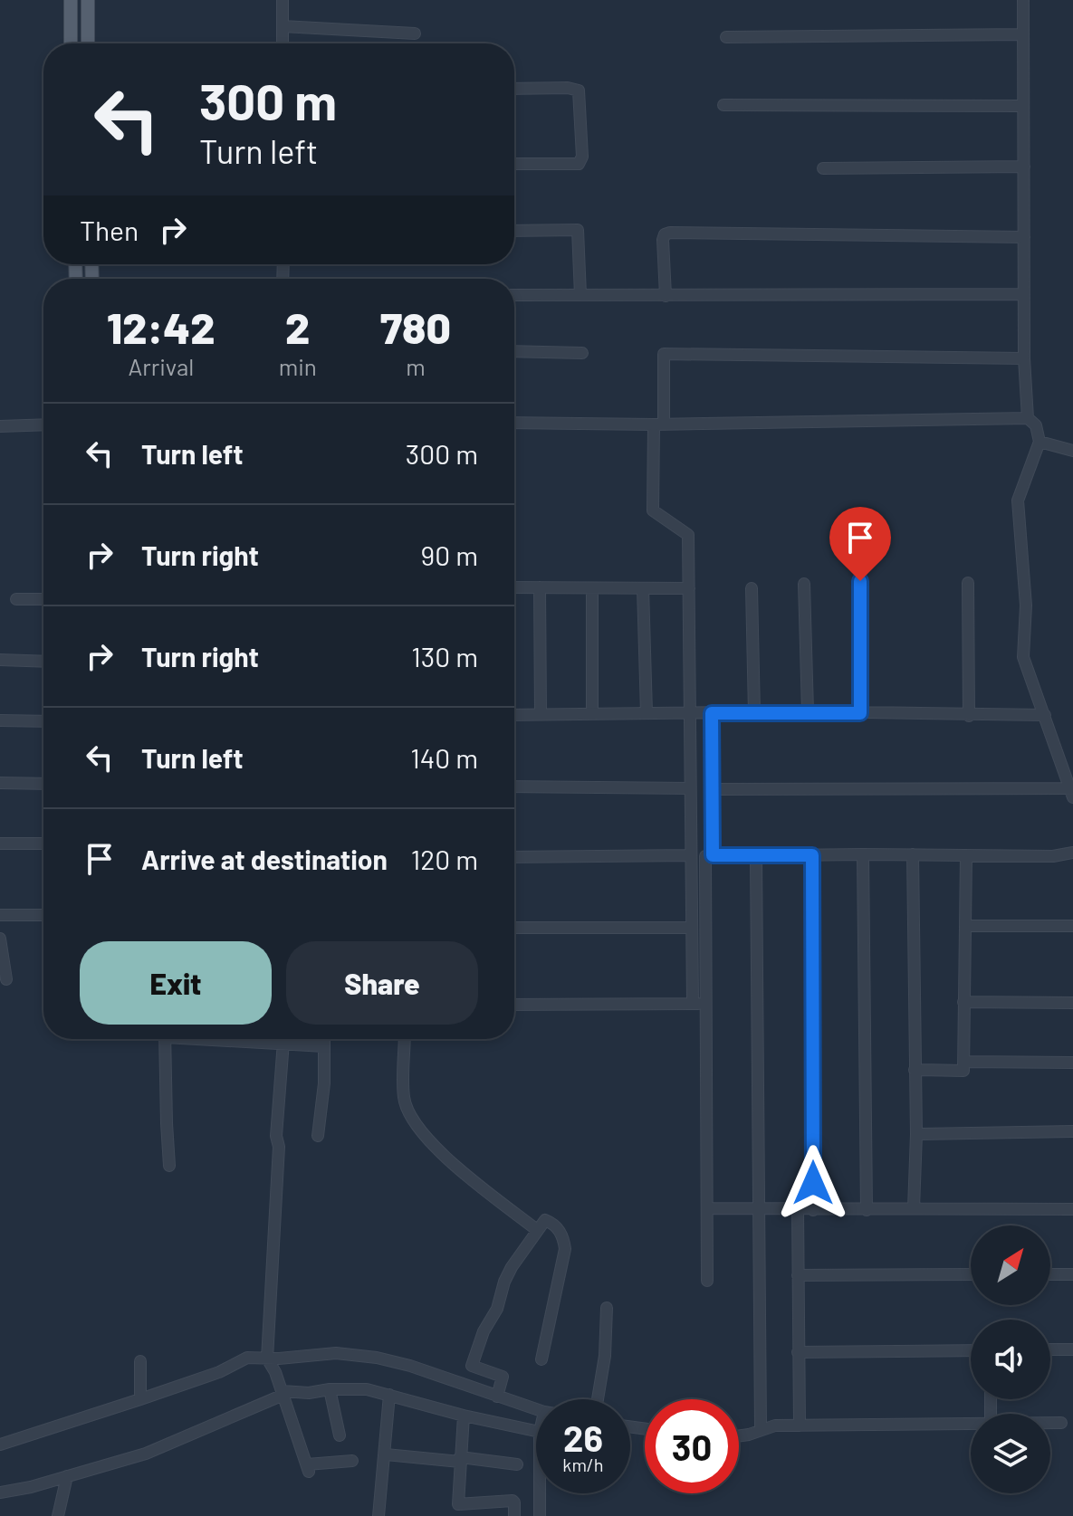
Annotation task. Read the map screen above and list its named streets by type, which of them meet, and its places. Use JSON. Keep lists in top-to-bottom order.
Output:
{
  "north": "top right",
  "page": {
    "turn": ["300 m", "Turn left"],
    "then": "Then",
    "eta": [
      "12:42",
      "Arrival",
      "2",
      "min",
      "780",
      "m"
    ],
    "list": [
      {
        "name": "Turn left",
        "value": "300 m"
      },
      {
        "name": "Turn right",
        "value": "90 m"
      },
      {
        "name": "Turn right",
        "value": "130 m"
      },
      {
        "name": "Turn left",
        "value": "140 m"
      },
      {
        "name": "Arrive at destination",
        "value": "120 m"
      }
    ],
    "buttons": ["Exit", "Share"],
    "speed": "26 km/h",
    "limit": "30"
  }
}
